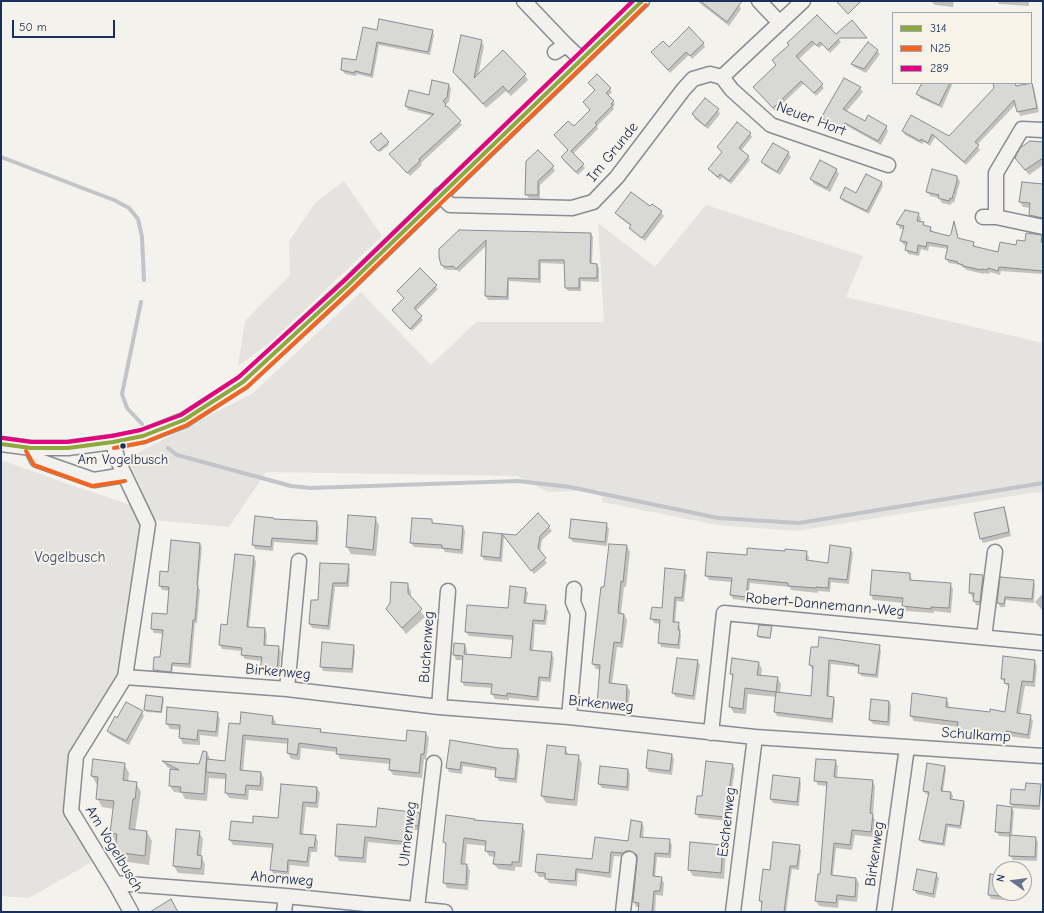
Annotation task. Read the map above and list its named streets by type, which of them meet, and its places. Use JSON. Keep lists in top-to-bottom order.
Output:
{
  "streets": {
    "street": [
      "Neuer Hort",
      "Im Grunde",
      "Robert-Dannemann-Weg",
      "Buchenweg",
      "Birkenweg",
      "Schulkamp",
      "Eschenweg",
      "Ulmenweg",
      "Am Vogelbusch",
      "Ahornweg"
    ]
  },
  "crossings": [
    ["Neuer Hort", "Im Grunde"],
    ["Robert-Dannemann-Weg", "Birkenweg"],
    ["Buchenweg", "Birkenweg"],
    ["Birkenweg", "Schulkamp"],
    ["Birkenweg", "Eschenweg"],
    ["Birkenweg", "Am Vogelbusch"],
    ["Ulmenweg", "Ahornweg"],
    ["Am Vogelbusch", "Ahornweg"]
  ],
  "parks": ["Vogelbusch"],
  "places": ["Am Vogelbusch"],
  "lines": ["transit line 314", "transit line 289", "transit line N25"],
  "legend": ["314", "N25", "289"],
  "scale_bar": "50 m",
  "north": "left"
}
